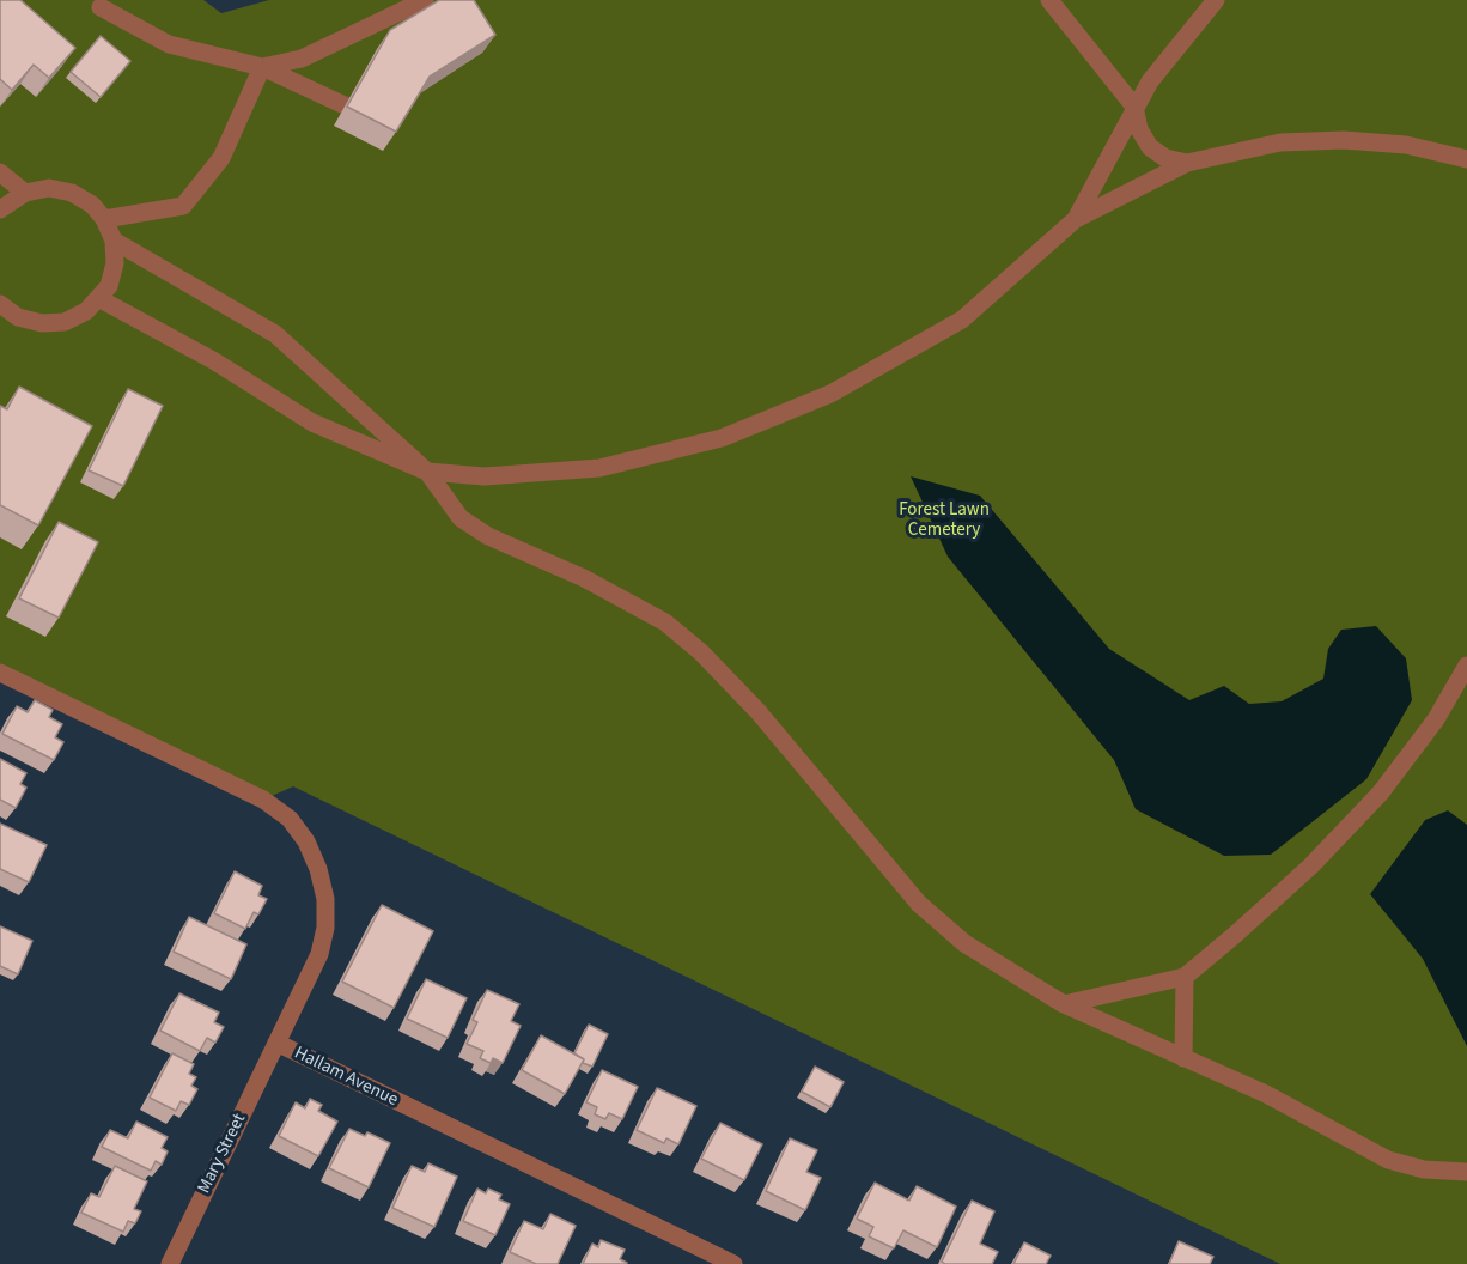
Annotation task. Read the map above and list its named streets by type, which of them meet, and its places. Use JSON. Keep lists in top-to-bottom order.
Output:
{
  "streets": {
    "street": ["Hallam Avenue", "Mary Street"]
  },
  "crossings": [
    ["Hallam Avenue", "Mary Street"]
  ],
  "parks": ["Forest Lawn Cemetery"]
}
